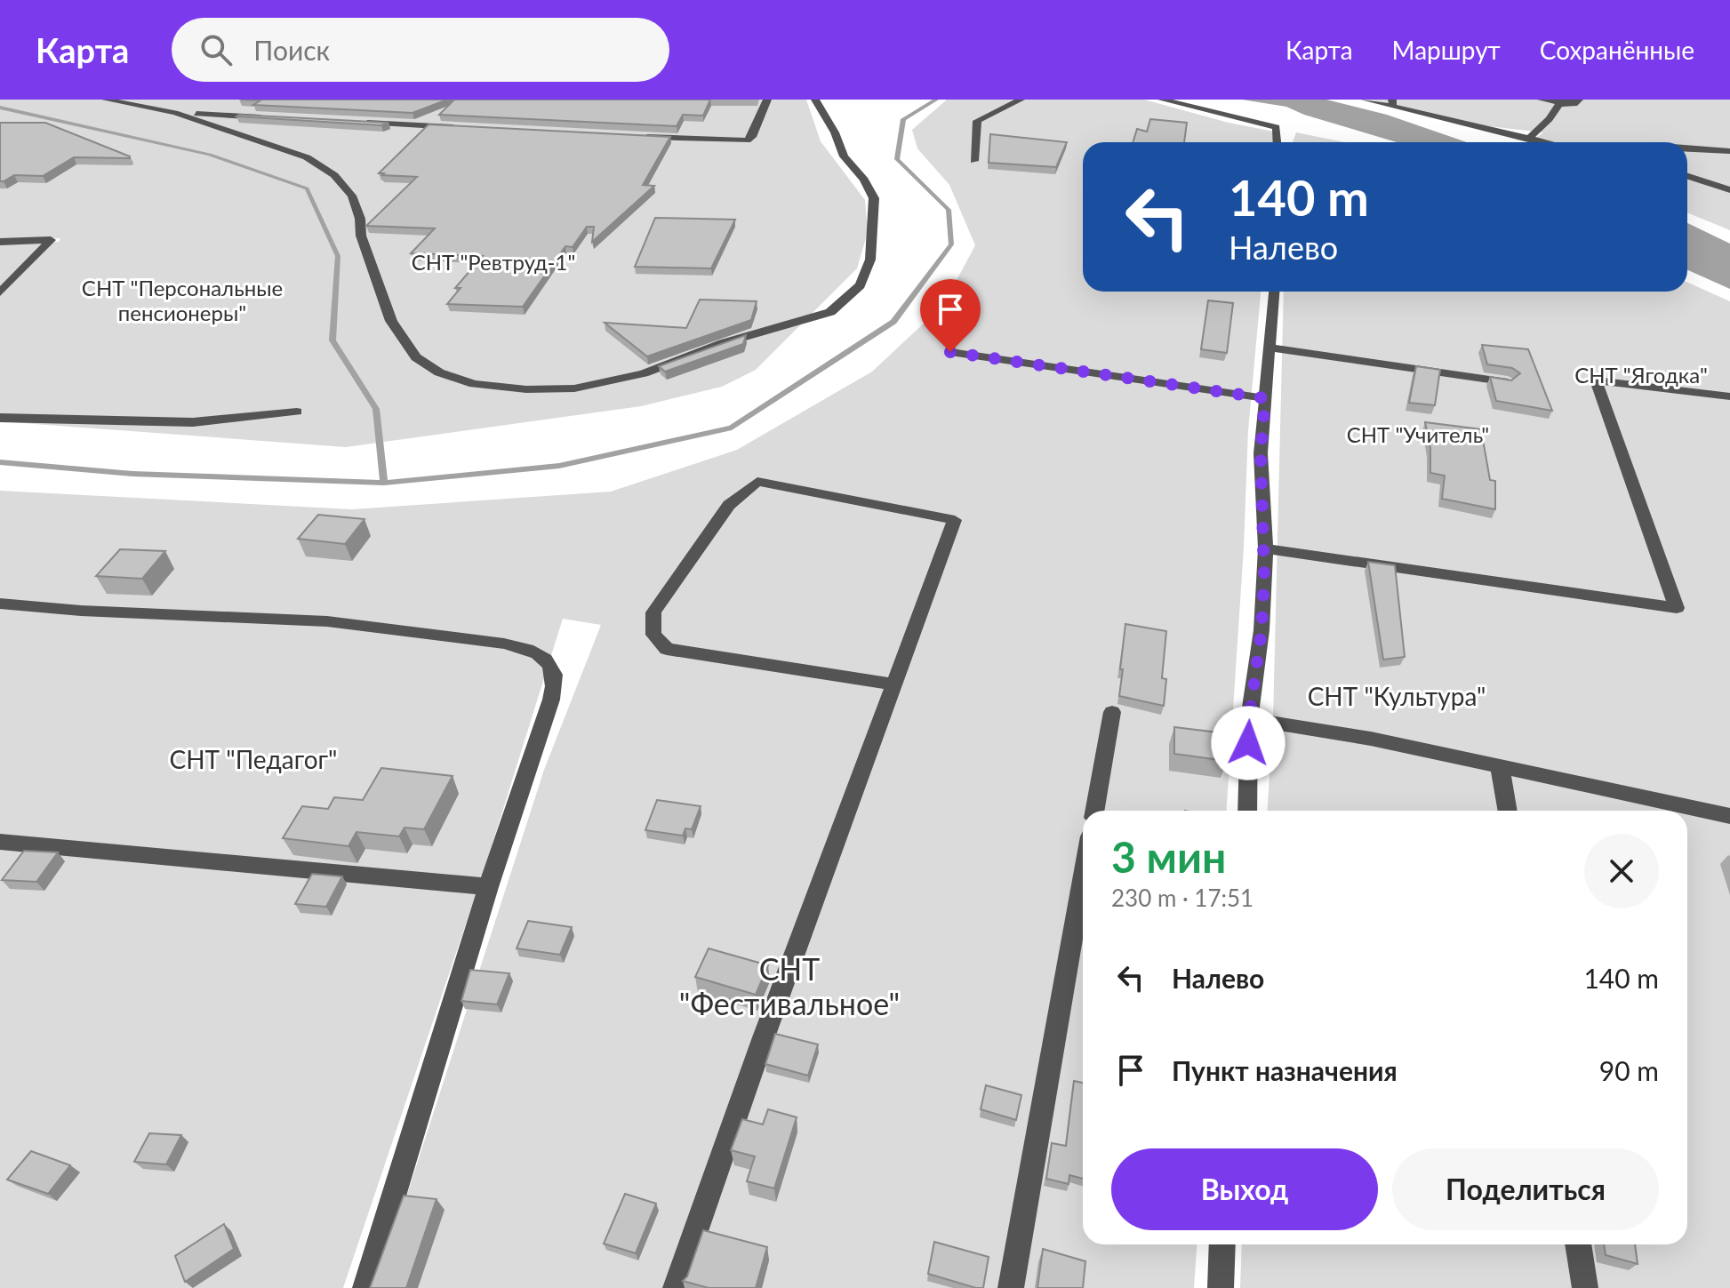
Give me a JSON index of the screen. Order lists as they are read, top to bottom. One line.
{"parks":["СНТ \"Ревтруд-1\"","СНТ \"Персональные пенсионеры\"","СНТ \"Ягодка\"","СНТ \"Учитель\"","СНТ \"Культура\"","СНТ \"Педагог\"","СНТ \"Фестивальное\""],"page":{"header":"Карта","search":"Поиск","nav":["Карта","Маршрут","Сохранённые"],"turn":["140 m","Налево"],"heading":["3 мин","230 m · 17:51"],"list":[{"name":"Налево","value":"140 m"},{"name":"Пункт назначения","value":"90 m"}],"buttons":["Выход","Поделиться"]}}
